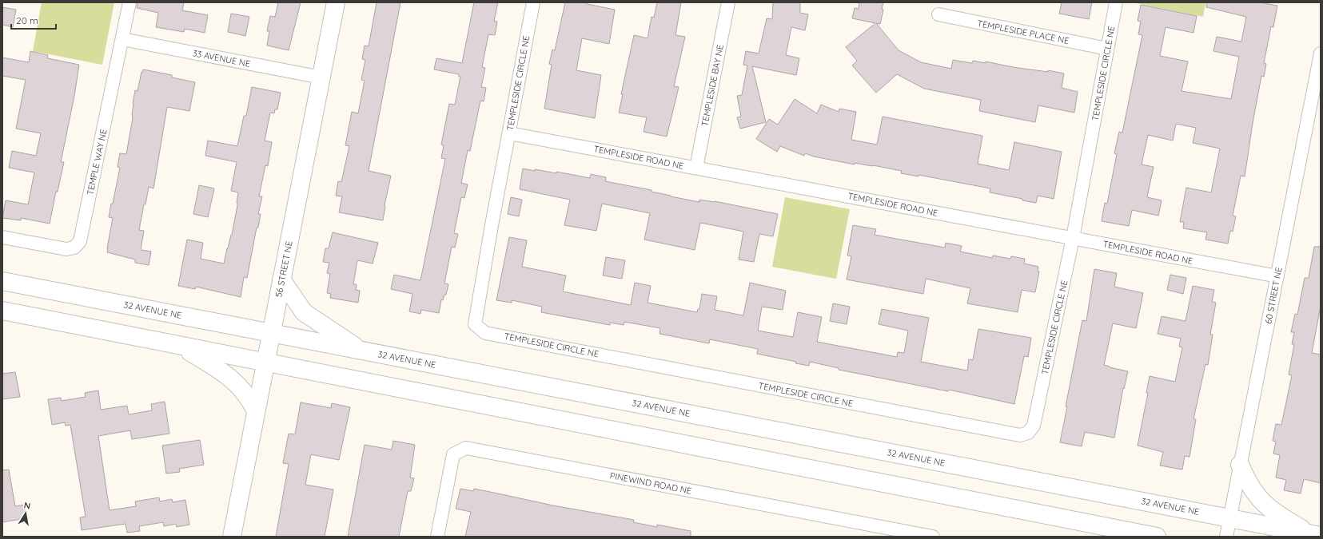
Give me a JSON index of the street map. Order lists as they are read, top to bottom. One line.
{"streets":{"main road":["56 STREET NE","32 AVENUE NE"],"street":["TEMPLESIDE PLACE NE","33 AVENUE NE","TEMPLESIDE CIRCLE NE","TEMPLESIDE BAY NE","TEMPLESIDE ROAD NE","TEMPLE WAY NE","60 STREET NE","PINEWIND ROAD NE"]},"crossings":[["TEMPLESIDE PLACE NE","TEMPLESIDE CIRCLE NE"],["33 AVENUE NE","TEMPLE WAY NE"],["33 AVENUE NE","56 STREET NE"],["TEMPLESIDE CIRCLE NE","TEMPLESIDE ROAD NE"],["TEMPLESIDE BAY NE","TEMPLESIDE ROAD NE"],["TEMPLESIDE ROAD NE","60 STREET NE"],["56 STREET NE","32 AVENUE NE"],["60 STREET NE","32 AVENUE NE"]],"scale_bar":"20 m","north":"top"}
